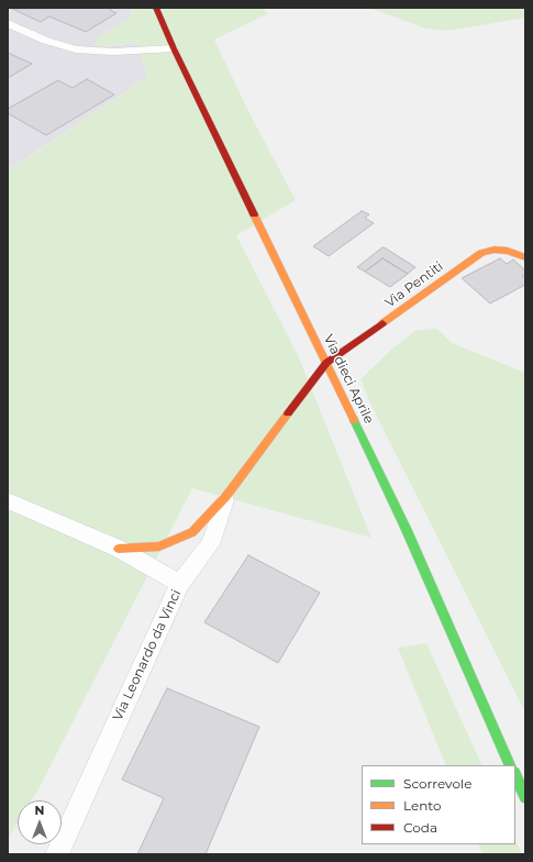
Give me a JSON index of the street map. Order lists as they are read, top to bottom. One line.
{"streets":{"main road":["Via Pentiti","Via dieci Aprile"],"street":["Via Leonardo da Vinci"]},"crossings":[["Via Pentiti","Via dieci Aprile"],["Via Pentiti","Via Leonardo da Vinci"]],"legend":["Scorrevole","Lento","Coda"],"north":"top"}
